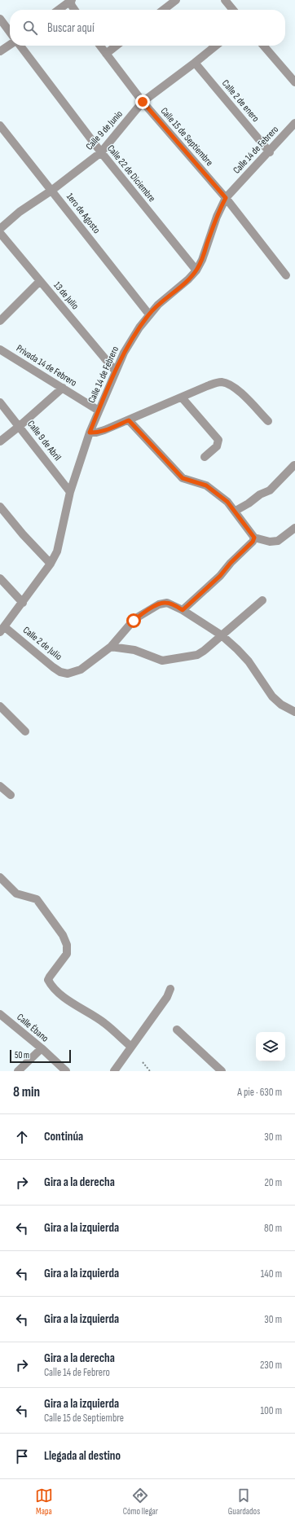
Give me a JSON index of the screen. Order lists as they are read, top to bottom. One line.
{"streets":{"street":["Calle 2 de enero","Calle 9 de Junio","Calle 15 de Septiembre","Calle 14 de Febrero","Calle 22 de Diciembre","1ero de Agosto","13 de Julio","Privada 14 de Febrero","Calle 9 de Abril","Calle 2 de Julio","Calle Ébano"]},"crossings":[["Calle 2 de enero","Calle 9 de Junio"],["Calle 2 de enero","Calle 14 de Febrero"],["Calle 9 de Junio","Calle 15 de Septiembre"],["Calle 9 de Junio","Calle 22 de Diciembre"],["Calle 9 de Junio","1ero de Agosto"],["Calle 15 de Septiembre","Calle 14 de Febrero"],["Calle 14 de Febrero","Calle 22 de Diciembre"],["Calle 14 de Febrero","1ero de Agosto"],["Calle 14 de Febrero","13 de Julio"],["Calle 14 de Febrero","Privada 14 de Febrero"],["Calle 14 de Febrero","Calle 9 de Abril"],["Calle 14 de Febrero","Calle 2 de Julio"]],"scale_bar":"50 m","page":{"search":"Buscar aquí","scale":"50 m","heading":["8 min","A pie · 630 m"],"list":[["Continúa","30 m"],["Gira a la derecha","20 m"],["Gira a la izquierda","80 m"],["Gira a la izquierda","140 m"],["Gira a la izquierda","30 m"],["Gira a la derecha","Calle 14 de Febrero","230 m"],["Gira a la izquierda","Calle 15 de Septiembre","100 m"],"Llegada al destino"],"nav":["Mapa","Cómo llegar","Guardados"]}}
